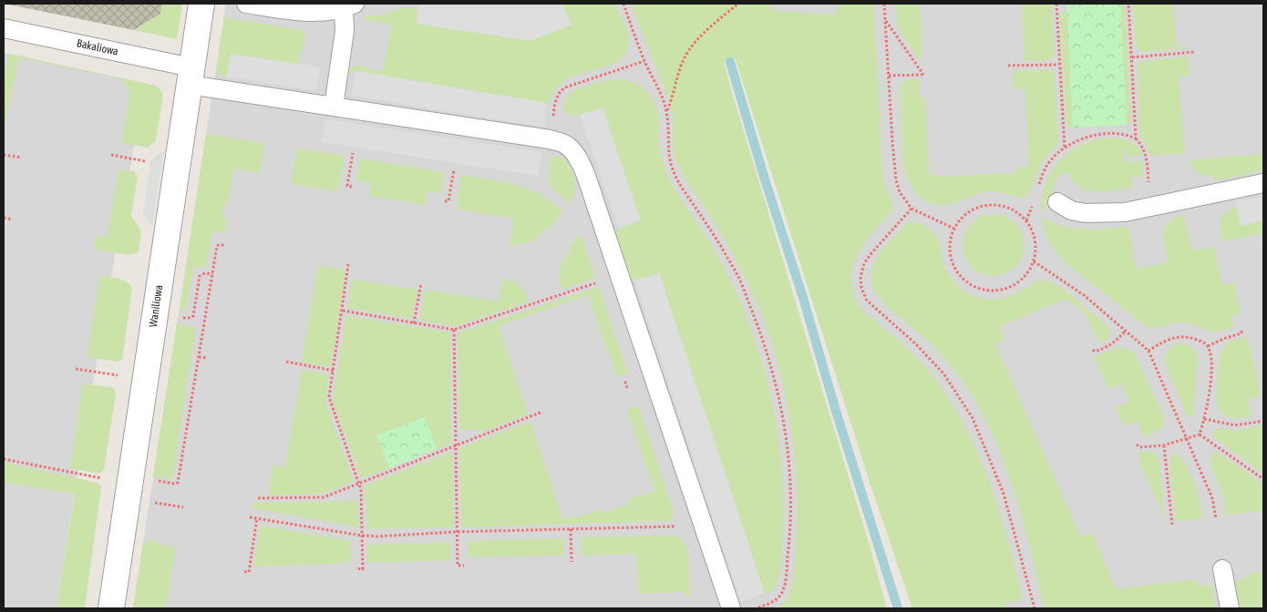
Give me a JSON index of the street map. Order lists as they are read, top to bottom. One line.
{"streets":{"street":["Waniliowa"],"lane":["Bakaliowa"]},"crossings":[["Bakaliowa","Waniliowa"]]}
